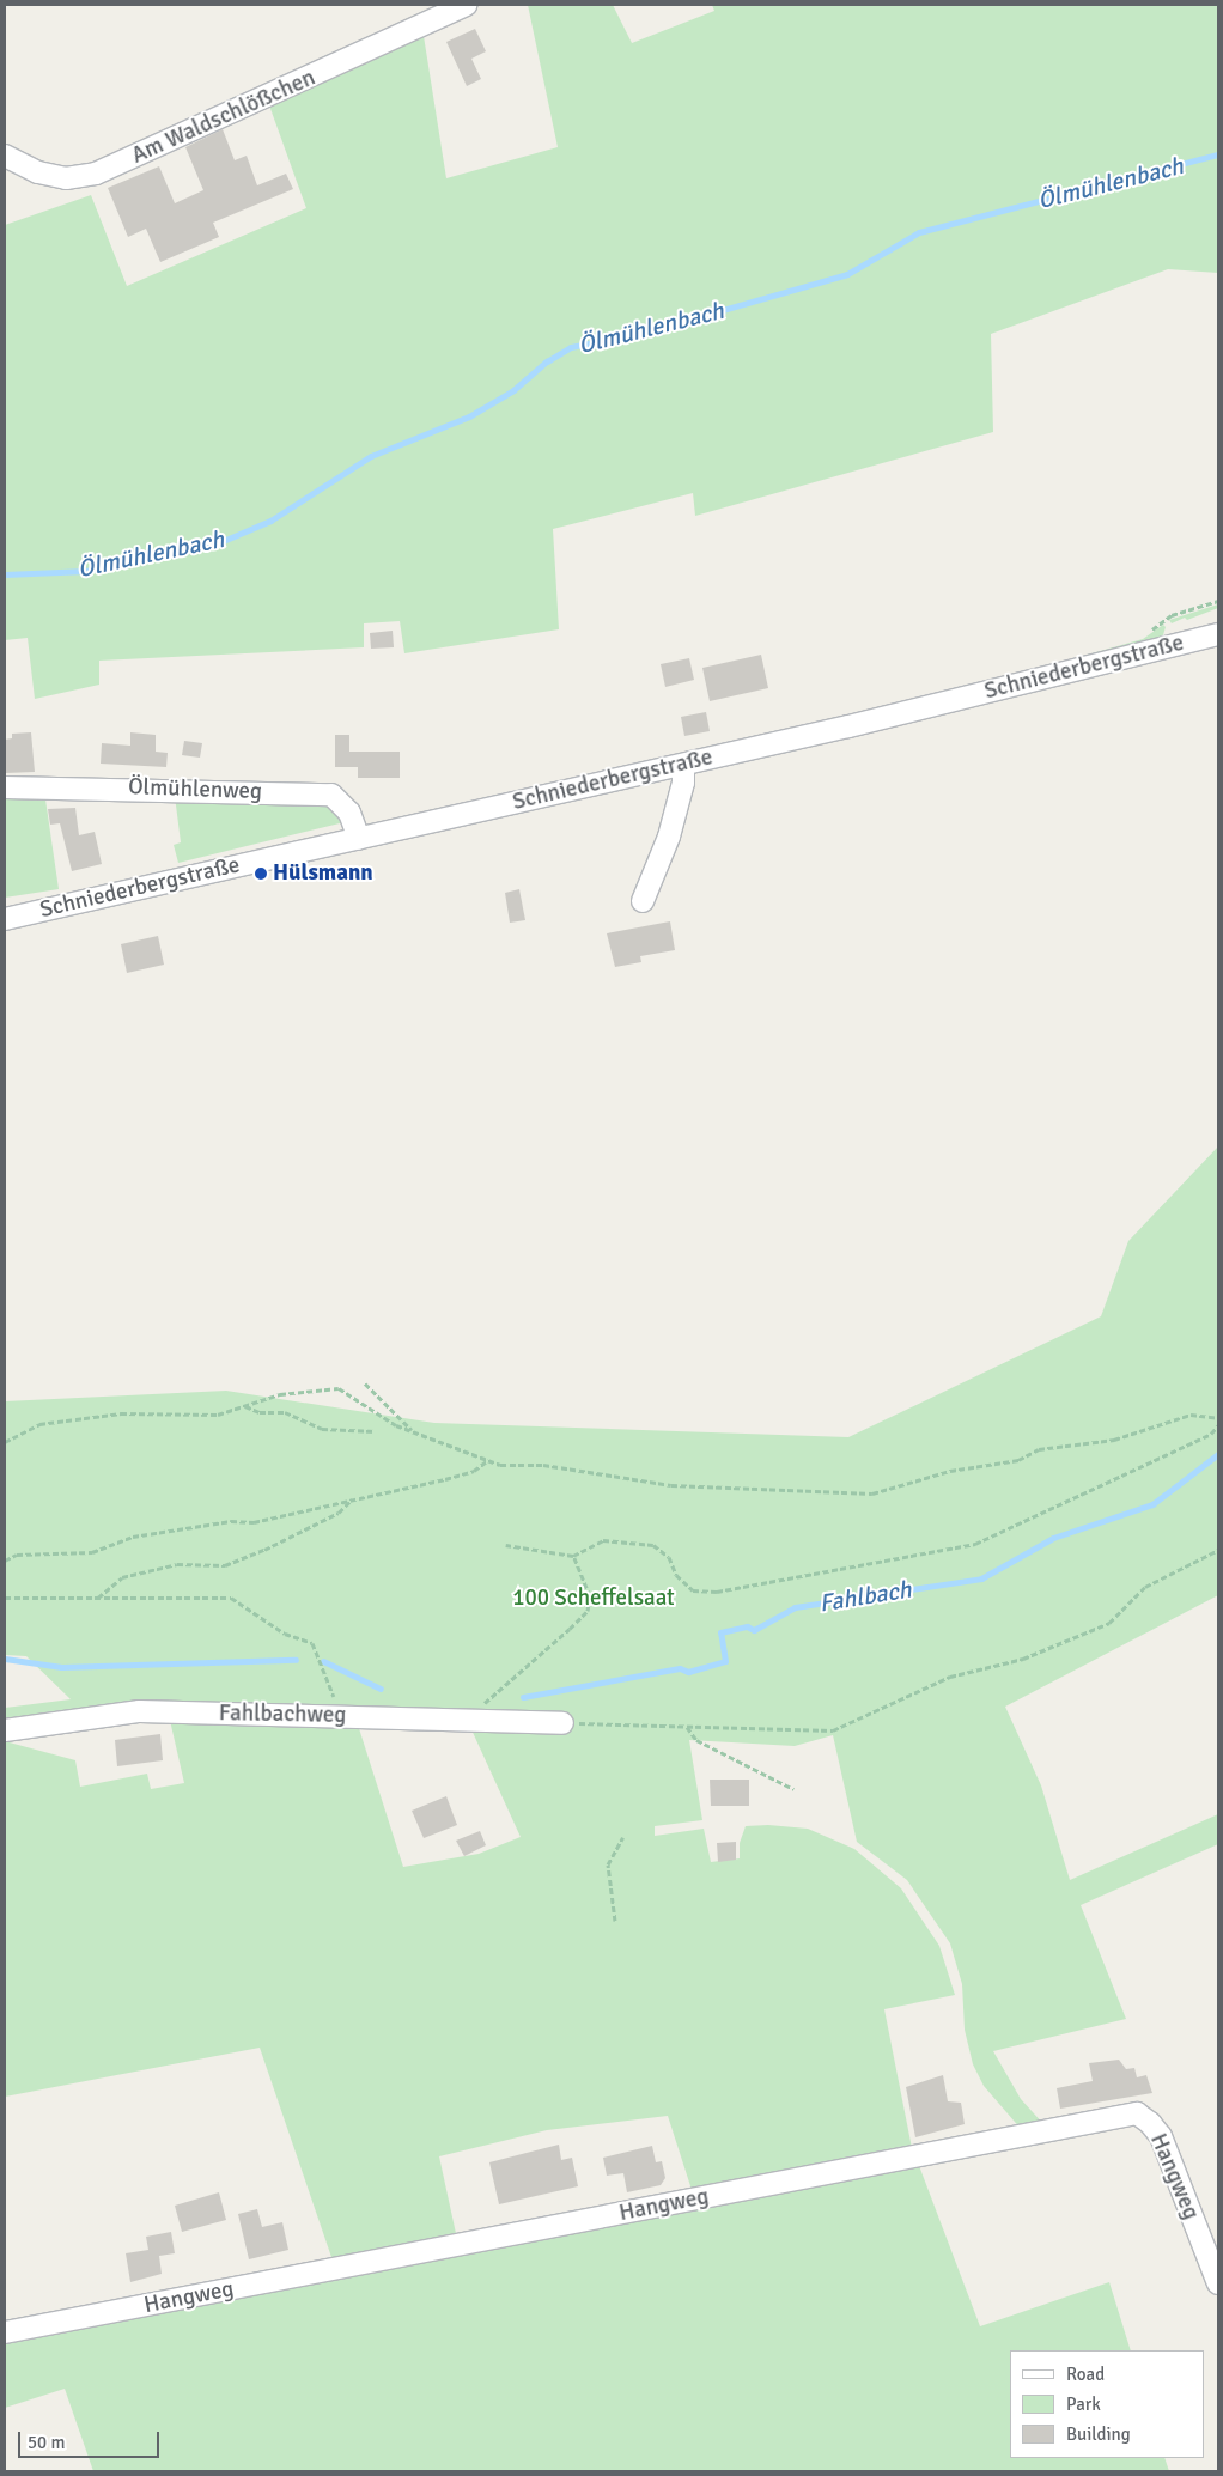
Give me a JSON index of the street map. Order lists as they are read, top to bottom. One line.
{"streets":{"street":["Am Waldschlößchen","Schniederbergstraße","Ölmühlenweg","Fahlbachweg","Hangweg"]},"crossings":[["Schniederbergstraße","Ölmühlenweg"]],"water":["Ölmühlenbach","Fahlbach"],"parks":["100 Scheffelsaat"],"places":["Hülsmann"],"legend":["Road","Park","Building"],"scale_bar":"50 m"}
